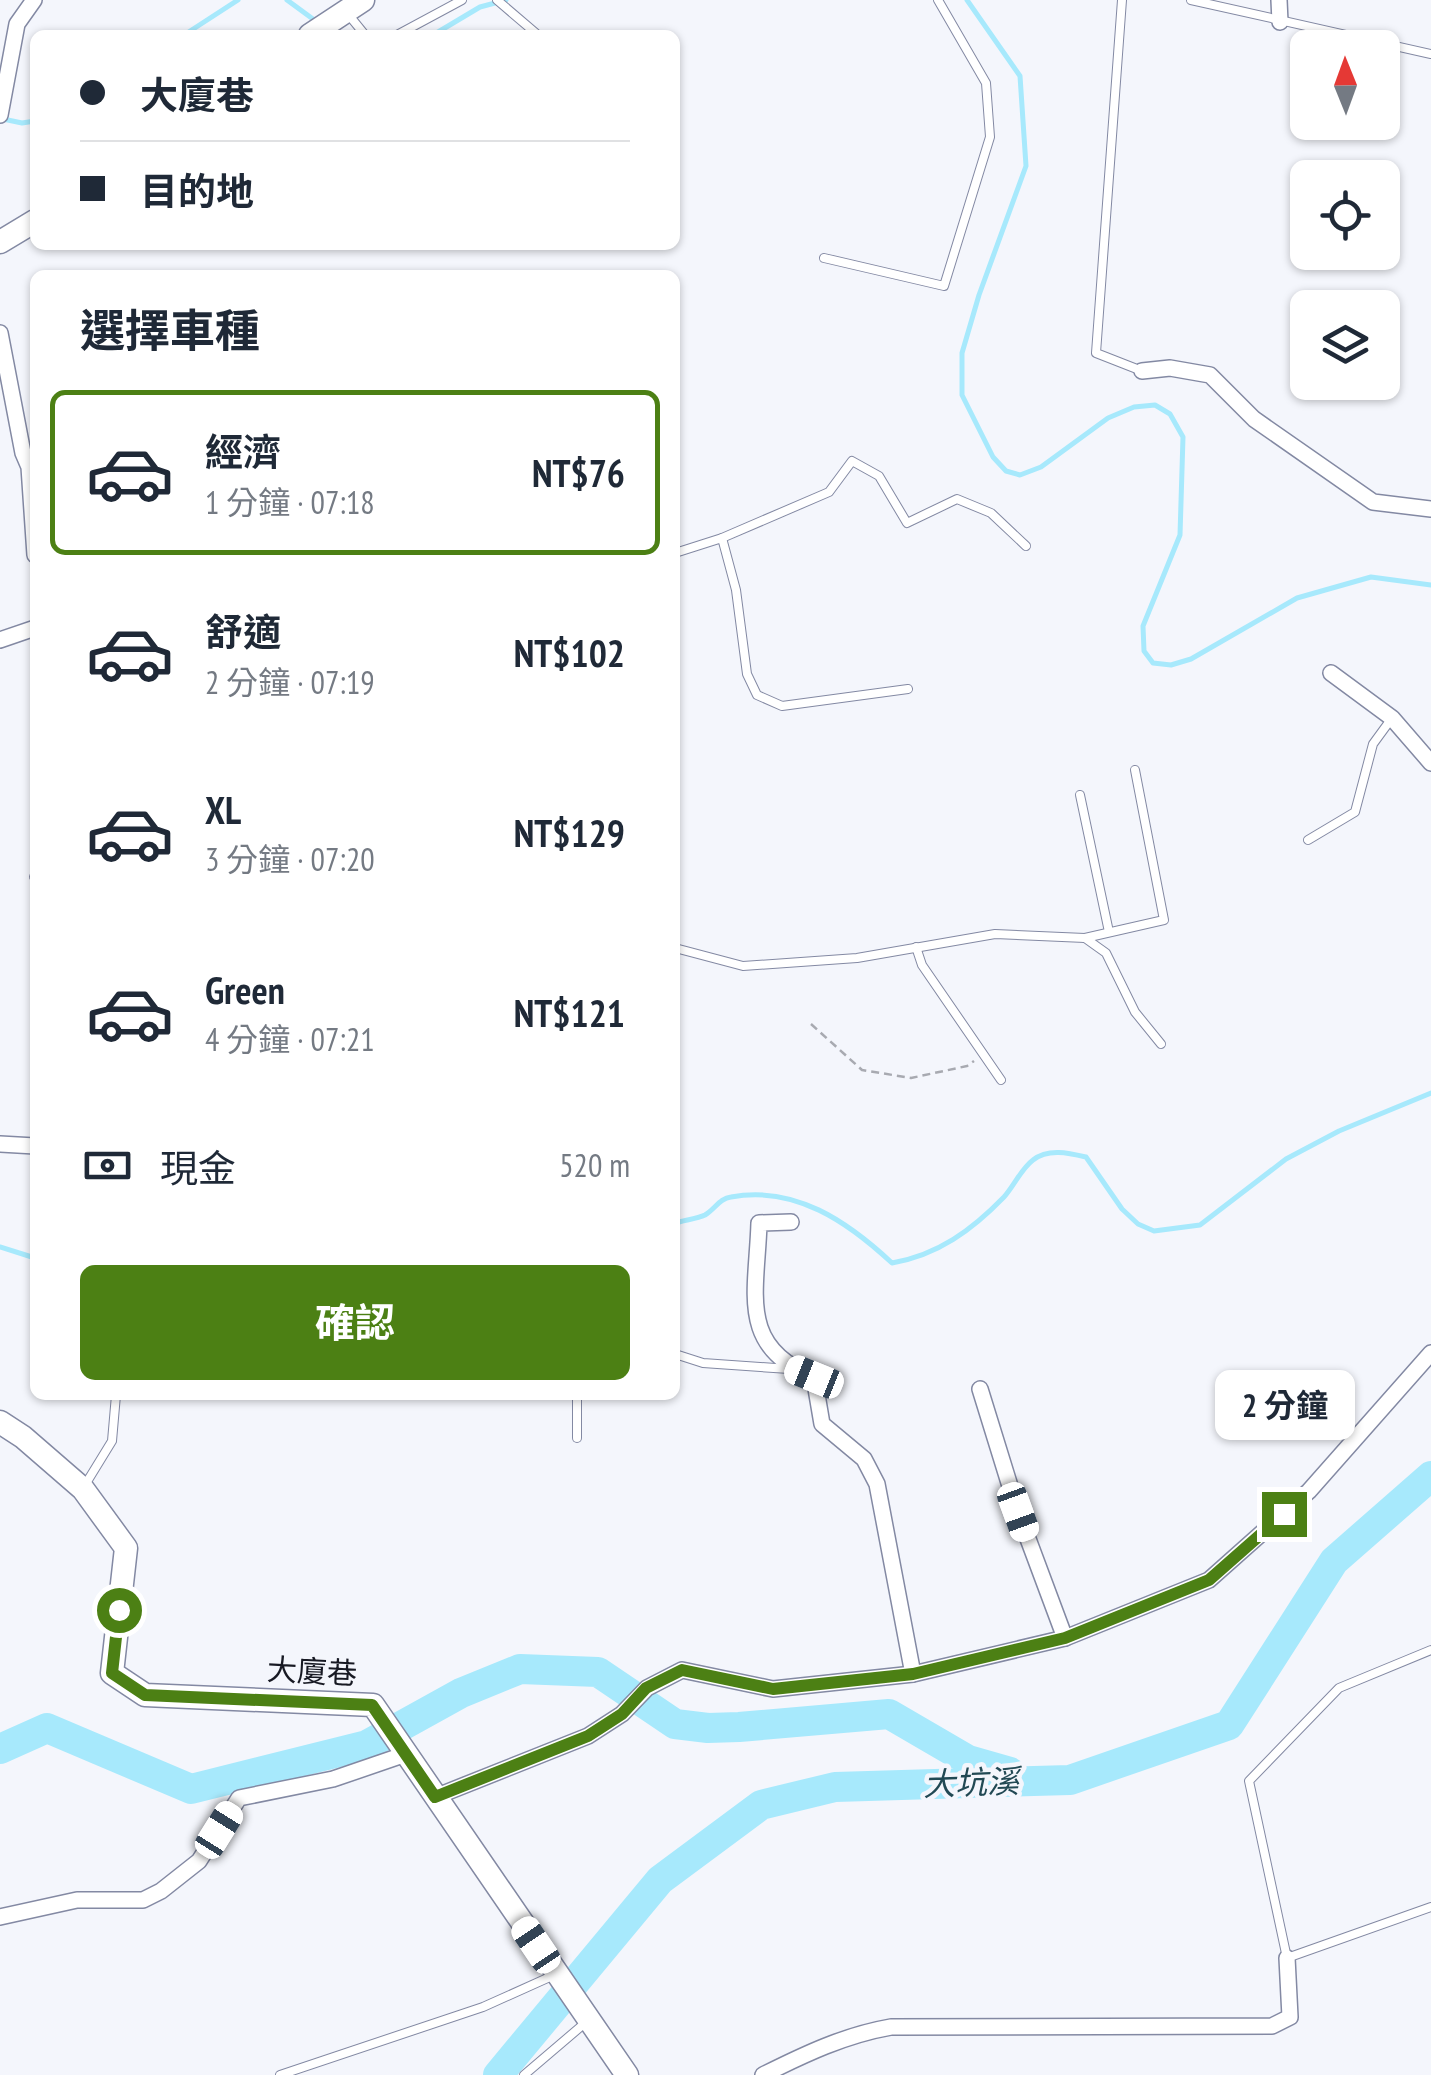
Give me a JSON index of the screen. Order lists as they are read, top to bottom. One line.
{"streets":{"street":["大廈巷"]},"water":["大坑溪"],"north":"top","page":{"banner":["大廈巷","目的地"],"heading":"選擇車種","list":[{"name":"經濟","note":"1 分鐘 · 07:18","value":"NT$76"},{"name":"舒適","note":"2 分鐘 · 07:19","value":"NT$102"},{"name":"XL","note":"3 分鐘 · 07:20","value":"NT$129"},{"name":"Green","note":"4 分鐘 · 07:21","value":"NT$121"}],"pay":["現金","520 m"],"buttons":"確認","bubble":"2 分鐘"}}
